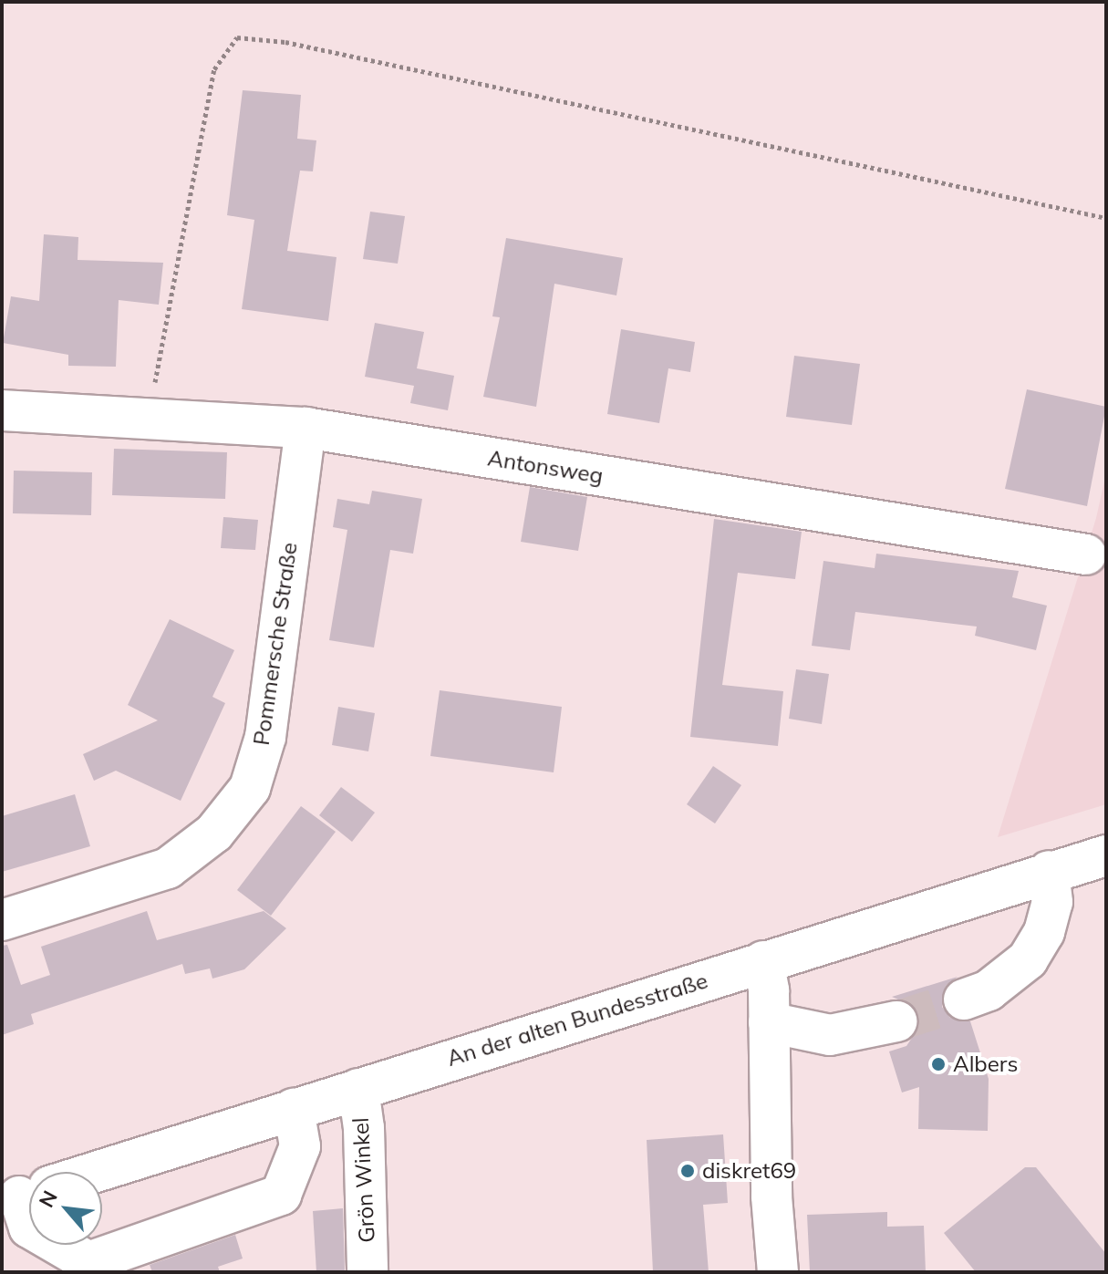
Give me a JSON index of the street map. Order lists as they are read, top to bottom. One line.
{"streets":{"street":["Antonsweg","Pommersche Straße","An der alten Bundesstraße","Grön Winkel"]},"crossings":[["Antonsweg","Pommersche Straße"],["An der alten Bundesstraße","Grön Winkel"]],"places":["Albers","diskret69"],"north":"top left"}
